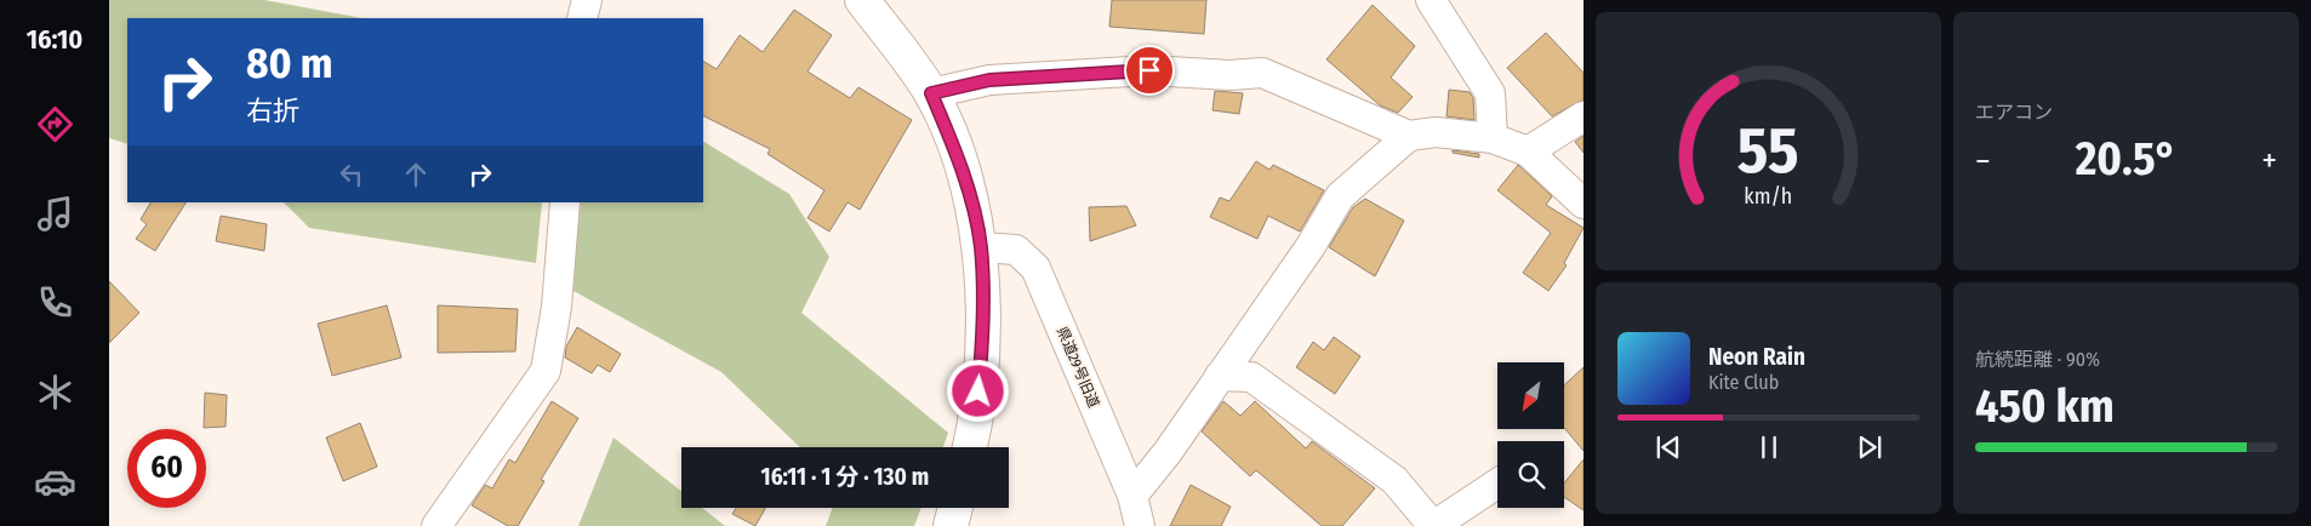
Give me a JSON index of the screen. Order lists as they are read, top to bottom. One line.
{"streets":{"street":["県道29号旧道"]},"north":"bottom left","page":{"tabs":"16:10","tile":["エアコン",["航続距離 · 90%","450 km"]],"turn":["80 m","右折"],"heat":["−","20.5°","+"],"song":["Neon Rain","Kite Club"],"limit":"60","trip":"16:11 · 1 分 · 130 m","gauge":["55","km/h"]}}
